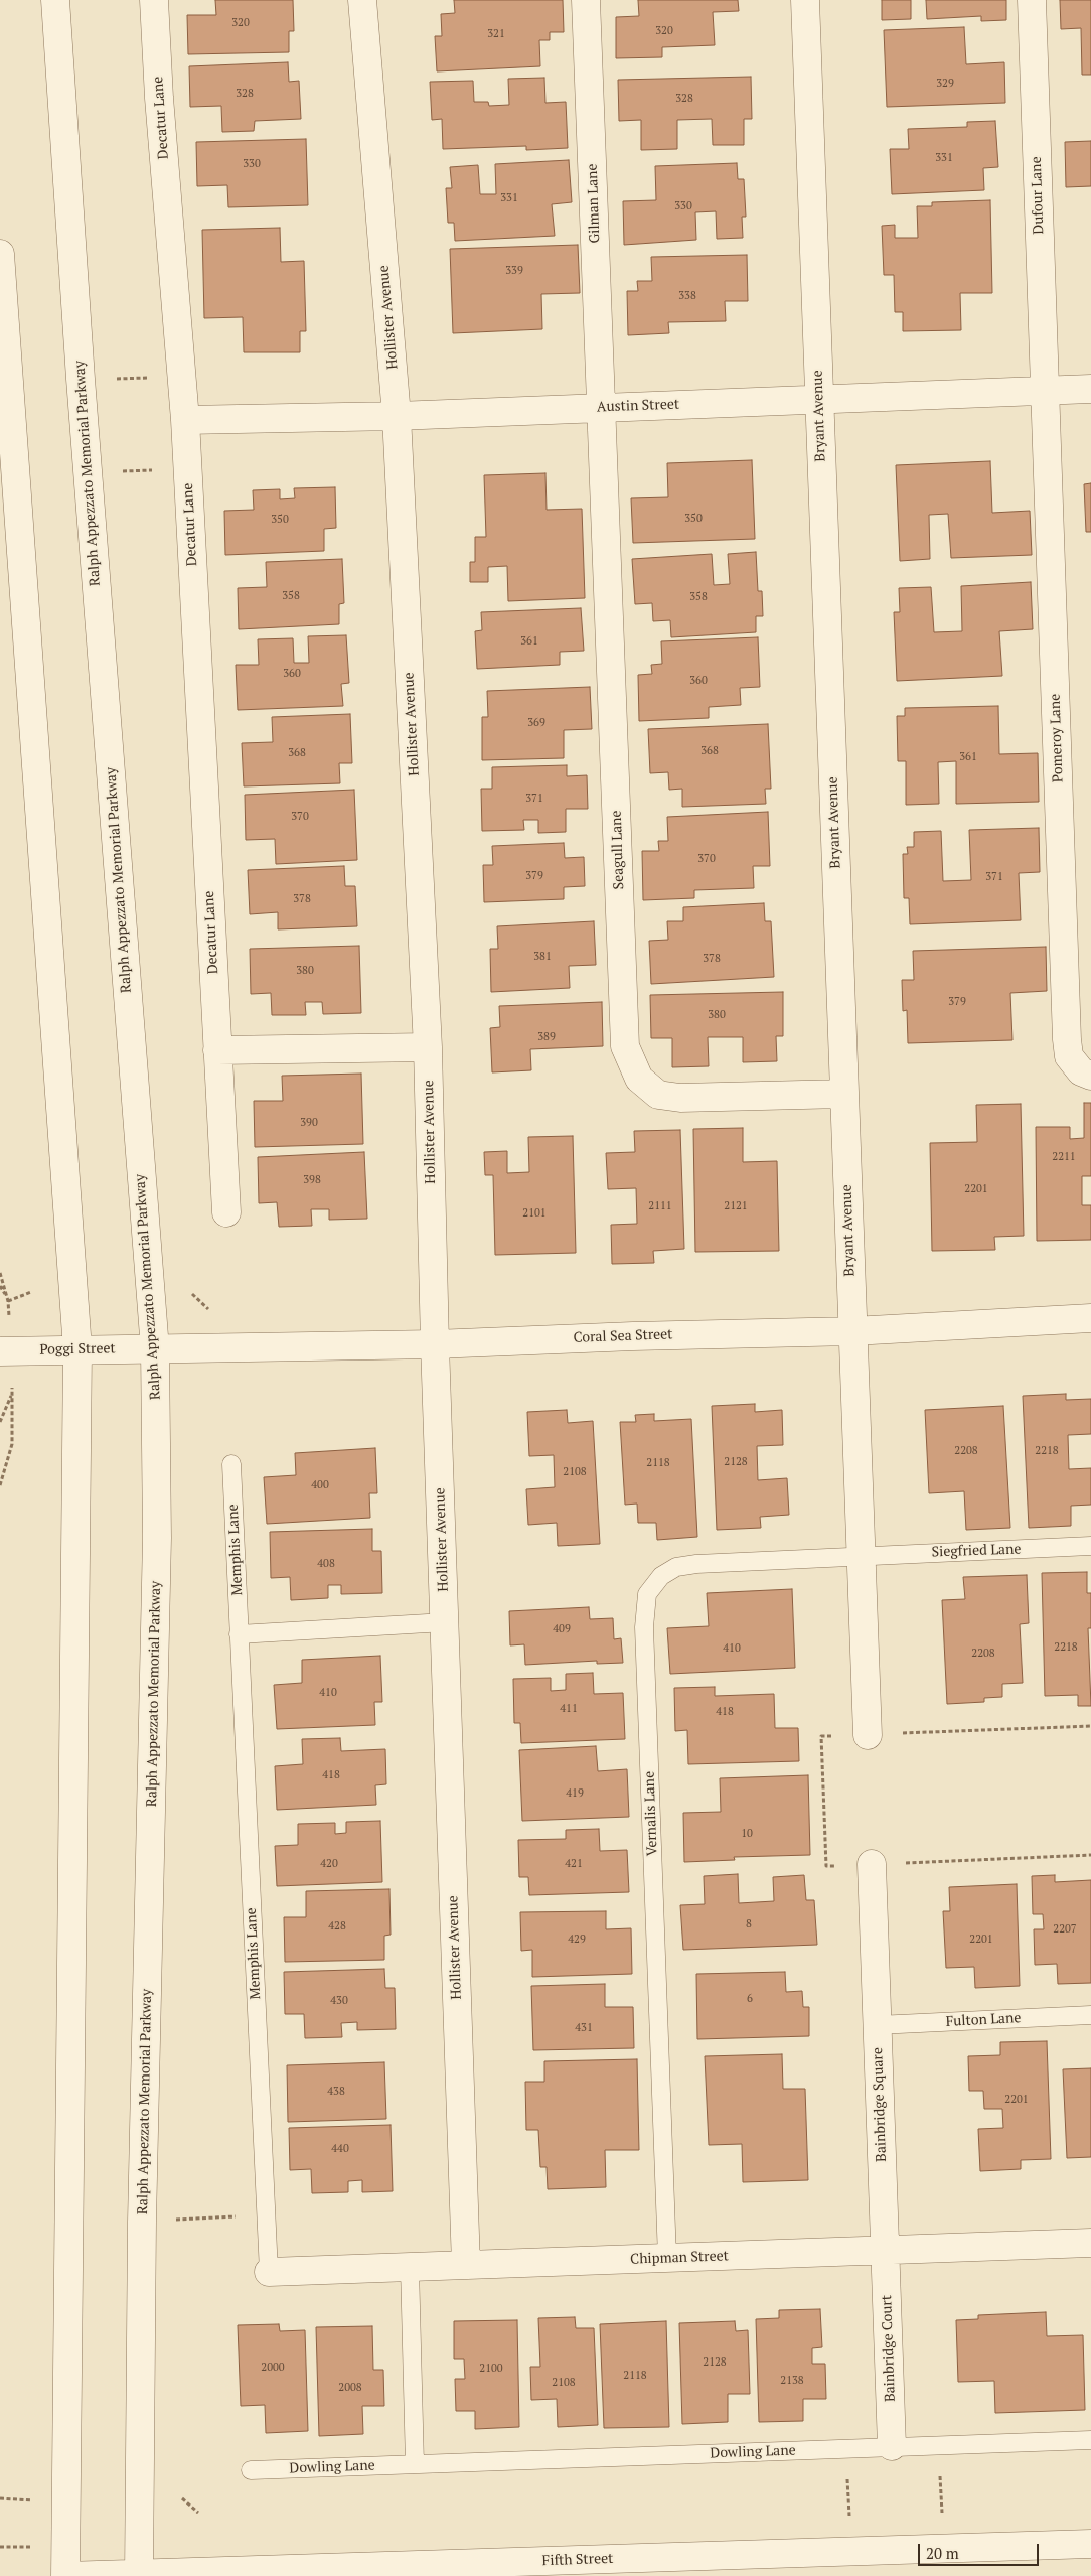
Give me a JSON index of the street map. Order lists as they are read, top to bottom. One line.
{"streets":{"street":["Decatur Lane","Dufour Lane","Gilman Lane","Hollister Avenue","Austin Street","Bryant Avenue","Ralph Appezzato Memorial Parkway","Pomeroy Lane","Seagull Lane","Coral Sea Street","Poggi Street","Bainbridge Square","Chipman Street","Bainbridge Court","Fifth Street"],"lane":["Memphis Lane","Siegfried Lane","Vernalis Lane","Fulton Lane","Dowling Lane"]},"crossings":[["Decatur Lane","Austin Street"],["Dufour Lane","Austin Street"],["Dufour Lane","Pomeroy Lane"],["Gilman Lane","Austin Street"],["Gilman Lane","Seagull Lane"],["Hollister Avenue","Austin Street"],["Hollister Avenue","Coral Sea Street"],["Hollister Avenue","Chipman Street"],["Austin Street","Bryant Avenue"],["Austin Street","Pomeroy Lane"],["Austin Street","Seagull Lane"],["Bryant Avenue","Seagull Lane"],["Bryant Avenue","Coral Sea Street"],["Bryant Avenue","Siegfried Lane"],["Bryant Avenue","Vernalis Lane"],["Ralph Appezzato Memorial Parkway","Coral Sea Street"],["Ralph Appezzato Memorial Parkway","Poggi Street"],["Ralph Appezzato Memorial Parkway","Fifth Street"],["Coral Sea Street","Poggi Street"],["Memphis Lane","Chipman Street"],["Siegfried Lane","Vernalis Lane"],["Vernalis Lane","Chipman Street"],["Fulton Lane","Bainbridge Square"],["Bainbridge Square","Chipman Street"],["Bainbridge Square","Bainbridge Court"],["Chipman Street","Bainbridge Court"],["Bainbridge Court","Dowling Lane"]],"house_numbers":["320","320","321","329","328","328","331","330","331","330","339","338","350","350","358","358","361","360","360","369","368","368","361","371","370","370","379","371","378","381","378","380","379","380","389","390","2211","398","2201","2111","2121","2101","2208","2218","2128","2118","2108","400","408","409","2218","410","2208","410","411","418","418","419","10","420","421","8","428","2207","429","2201","6","430","431","438","2201","440","2128","2000","2100","2118","2138","2108","2008"],"scale_bar":"20 m"}
